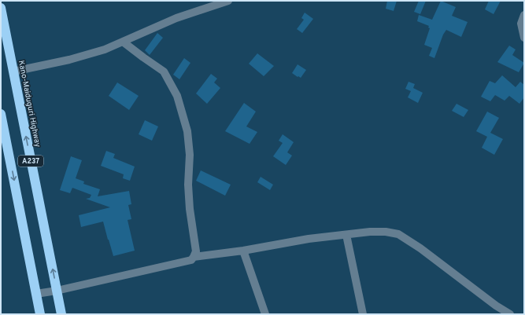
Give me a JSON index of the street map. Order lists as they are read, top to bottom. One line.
{"streets":{"highway":["Kano-Maiduguri Highway","A237"]}}
